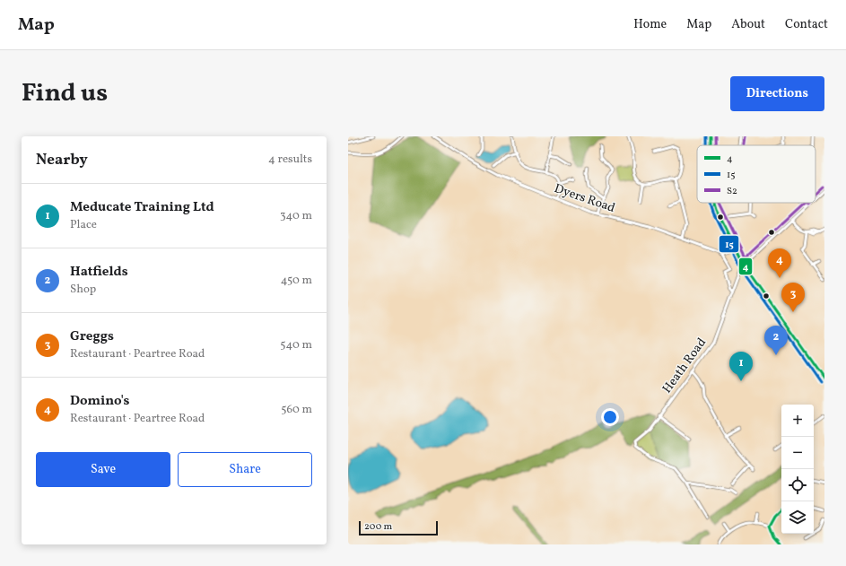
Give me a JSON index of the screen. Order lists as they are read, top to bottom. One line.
{"streets":{"street":["Dyers Road","Heath Road"]},"lines":["transit line 4","transit line 15","transit line S2"],"legend":["4","15","S2"],"scale_bar":"200 m","page":{"header":"Map","nav":["Home","Map","About","Contact"],"title":"Find us","buttons":["Directions",["Save","Share"]],"heading":["Nearby","4 results"],"list":[{"mark":"1","name":"Meducate Training Ltd","note":"Place","value":"340 m"},{"mark":"2","name":"Hatfields","note":"Shop","value":"450 m"},{"mark":"3","name":"Greggs","note":"Restaurant · Peartree Road","value":"540 m"},{"mark":"4","name":"Domino's","note":"Restaurant · Peartree Road","value":"560 m"}],"pins":["4","3","2","1"],"map_buttons":["+","−"],"scale":"200 m"}}
